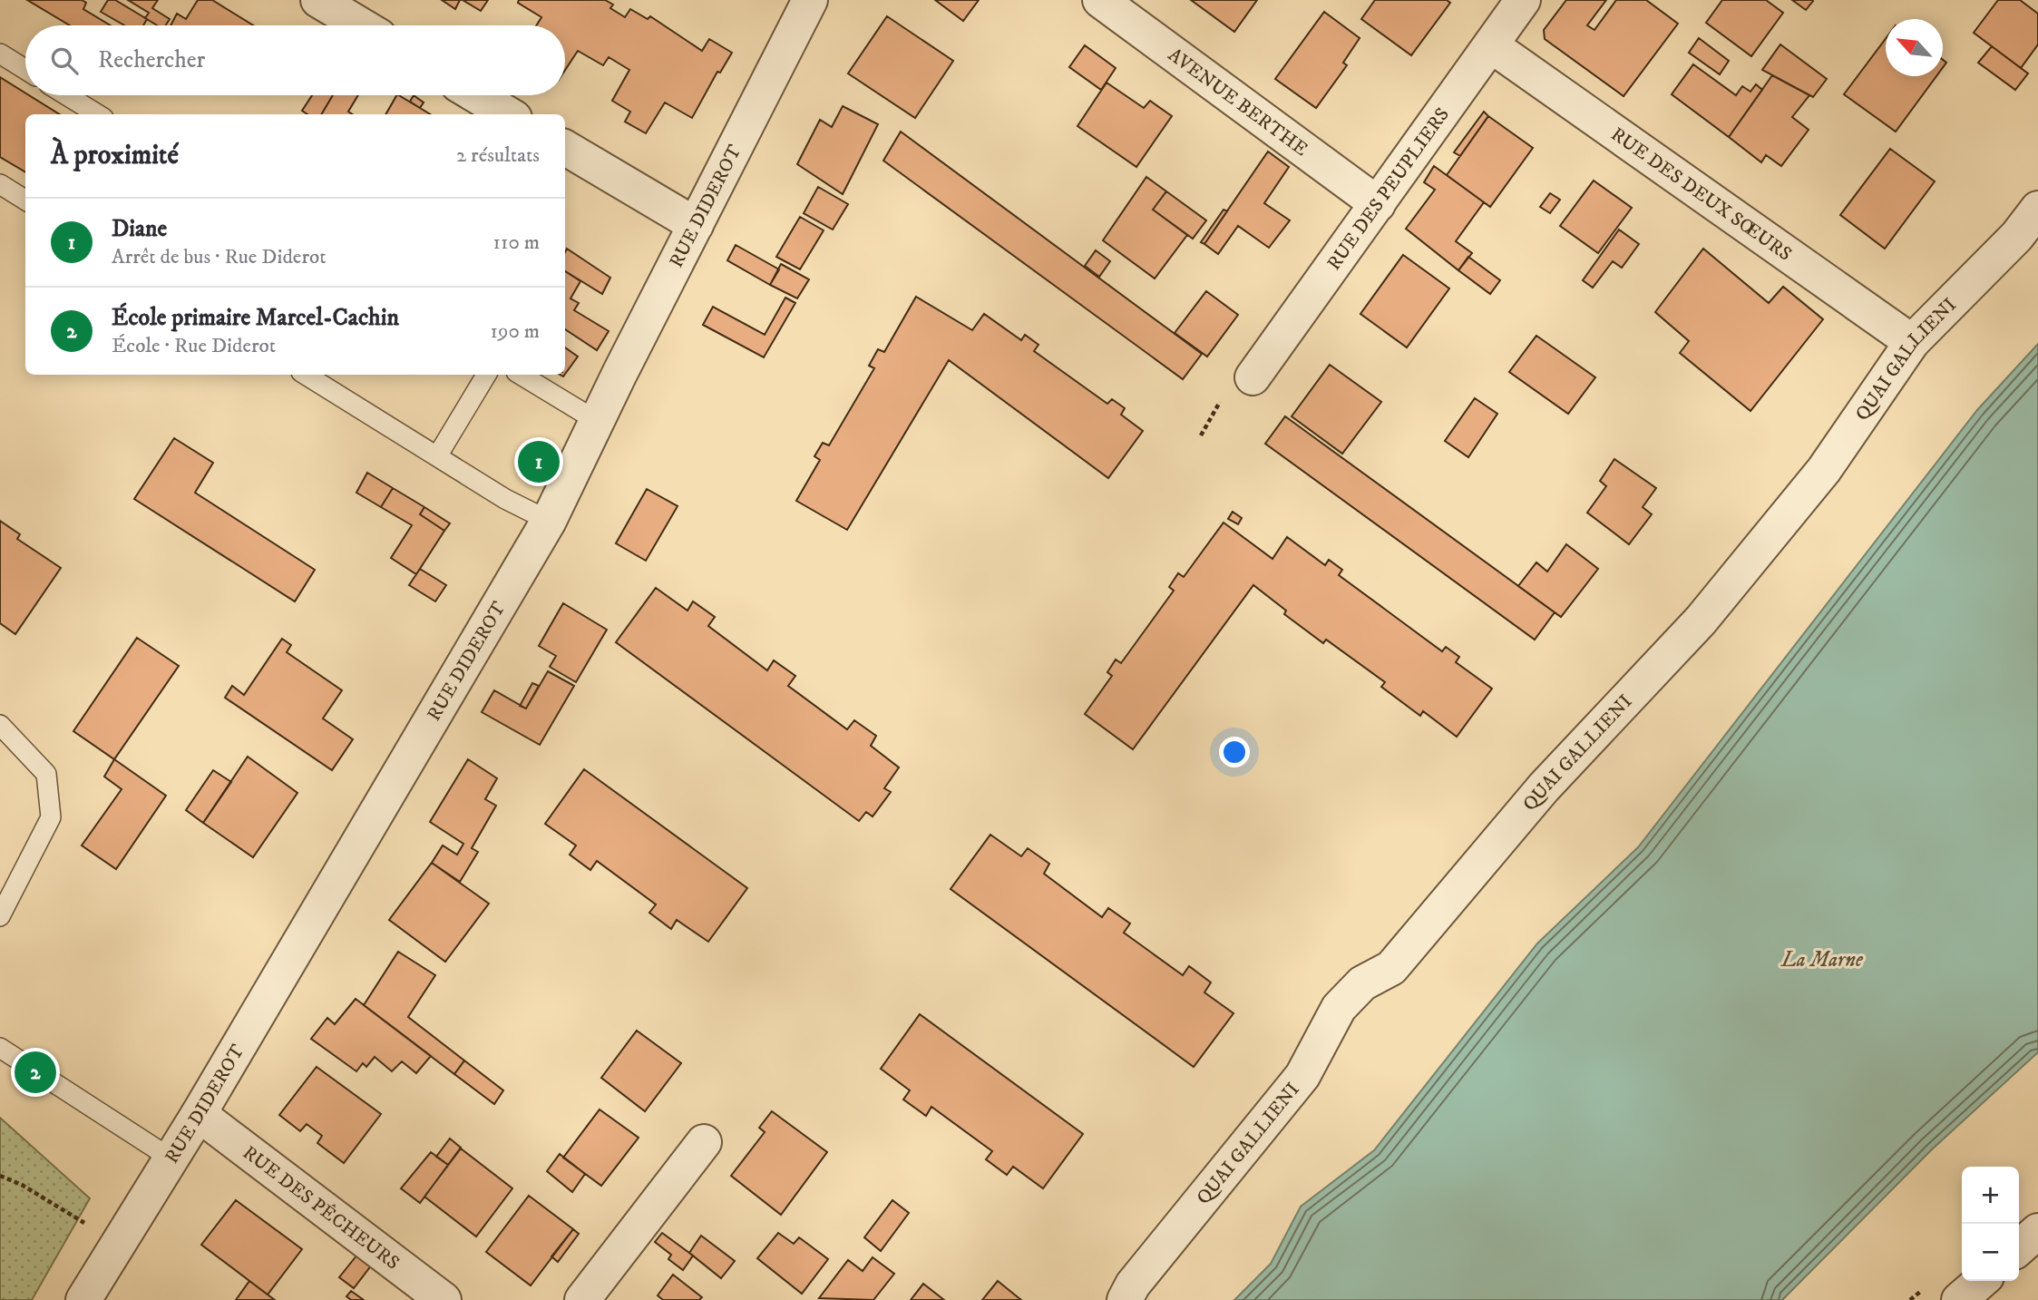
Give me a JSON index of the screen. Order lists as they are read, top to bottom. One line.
{"streets":{"street":["AVENUE BERTHE","RUE DES PEUPLIERS","RUE DES DEUX SŒURS","RUE DIDEROT","QUAI GALLIENI","RUE DES PÊCHEURS"]},"crossings":[["AVENUE BERTHE","RUE DES PEUPLIERS"],["RUE DES PEUPLIERS","RUE DES DEUX SŒURS"],["RUE DES DEUX SŒURS","QUAI GALLIENI"],["RUE DIDEROT","RUE DES PÊCHEURS"]],"water":["La Marne"],"north":"top left","page":{"search":"Rechercher","heading":["À proximité","2 résultats"],"list":[{"mark":"1","name":"Diane","note":"Arrêt de bus · Rue Diderot","value":"110 m"},{"mark":"2","name":"École primaire Marcel-Cachin","note":"École · Rue Diderot","value":"190 m"}],"pins":["1","2"],"map_buttons":["+","−"]}}
